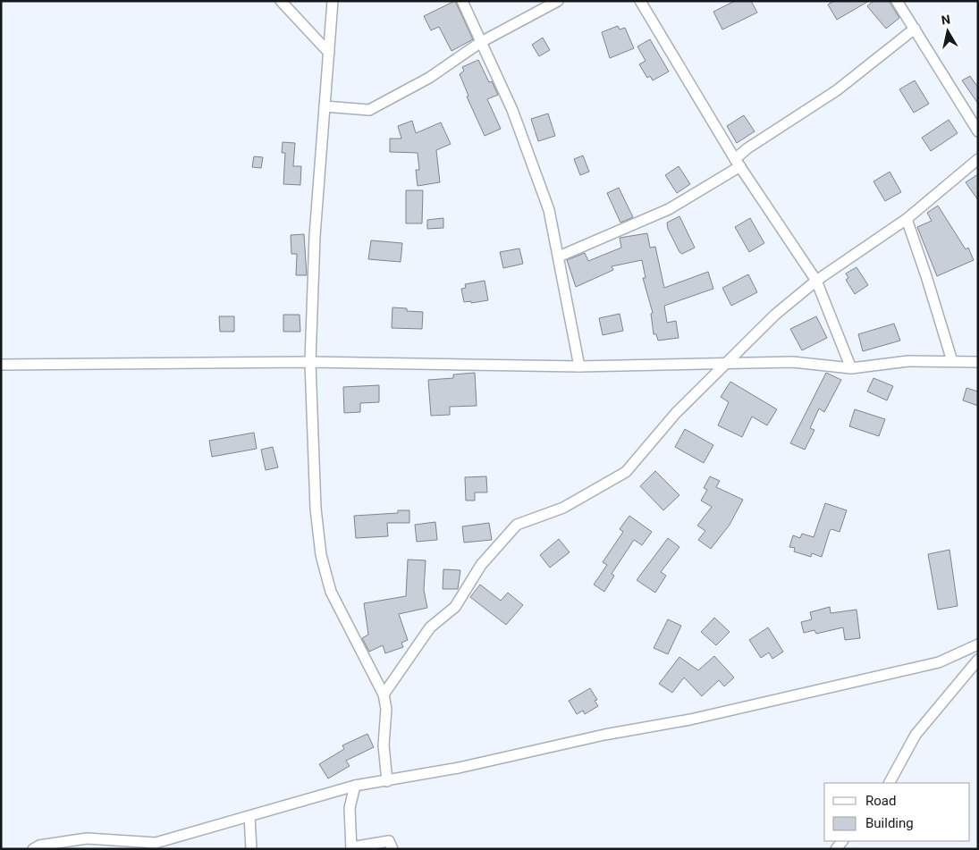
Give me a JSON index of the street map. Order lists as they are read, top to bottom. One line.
{"legend":["Road","Building"],"north":"top"}
